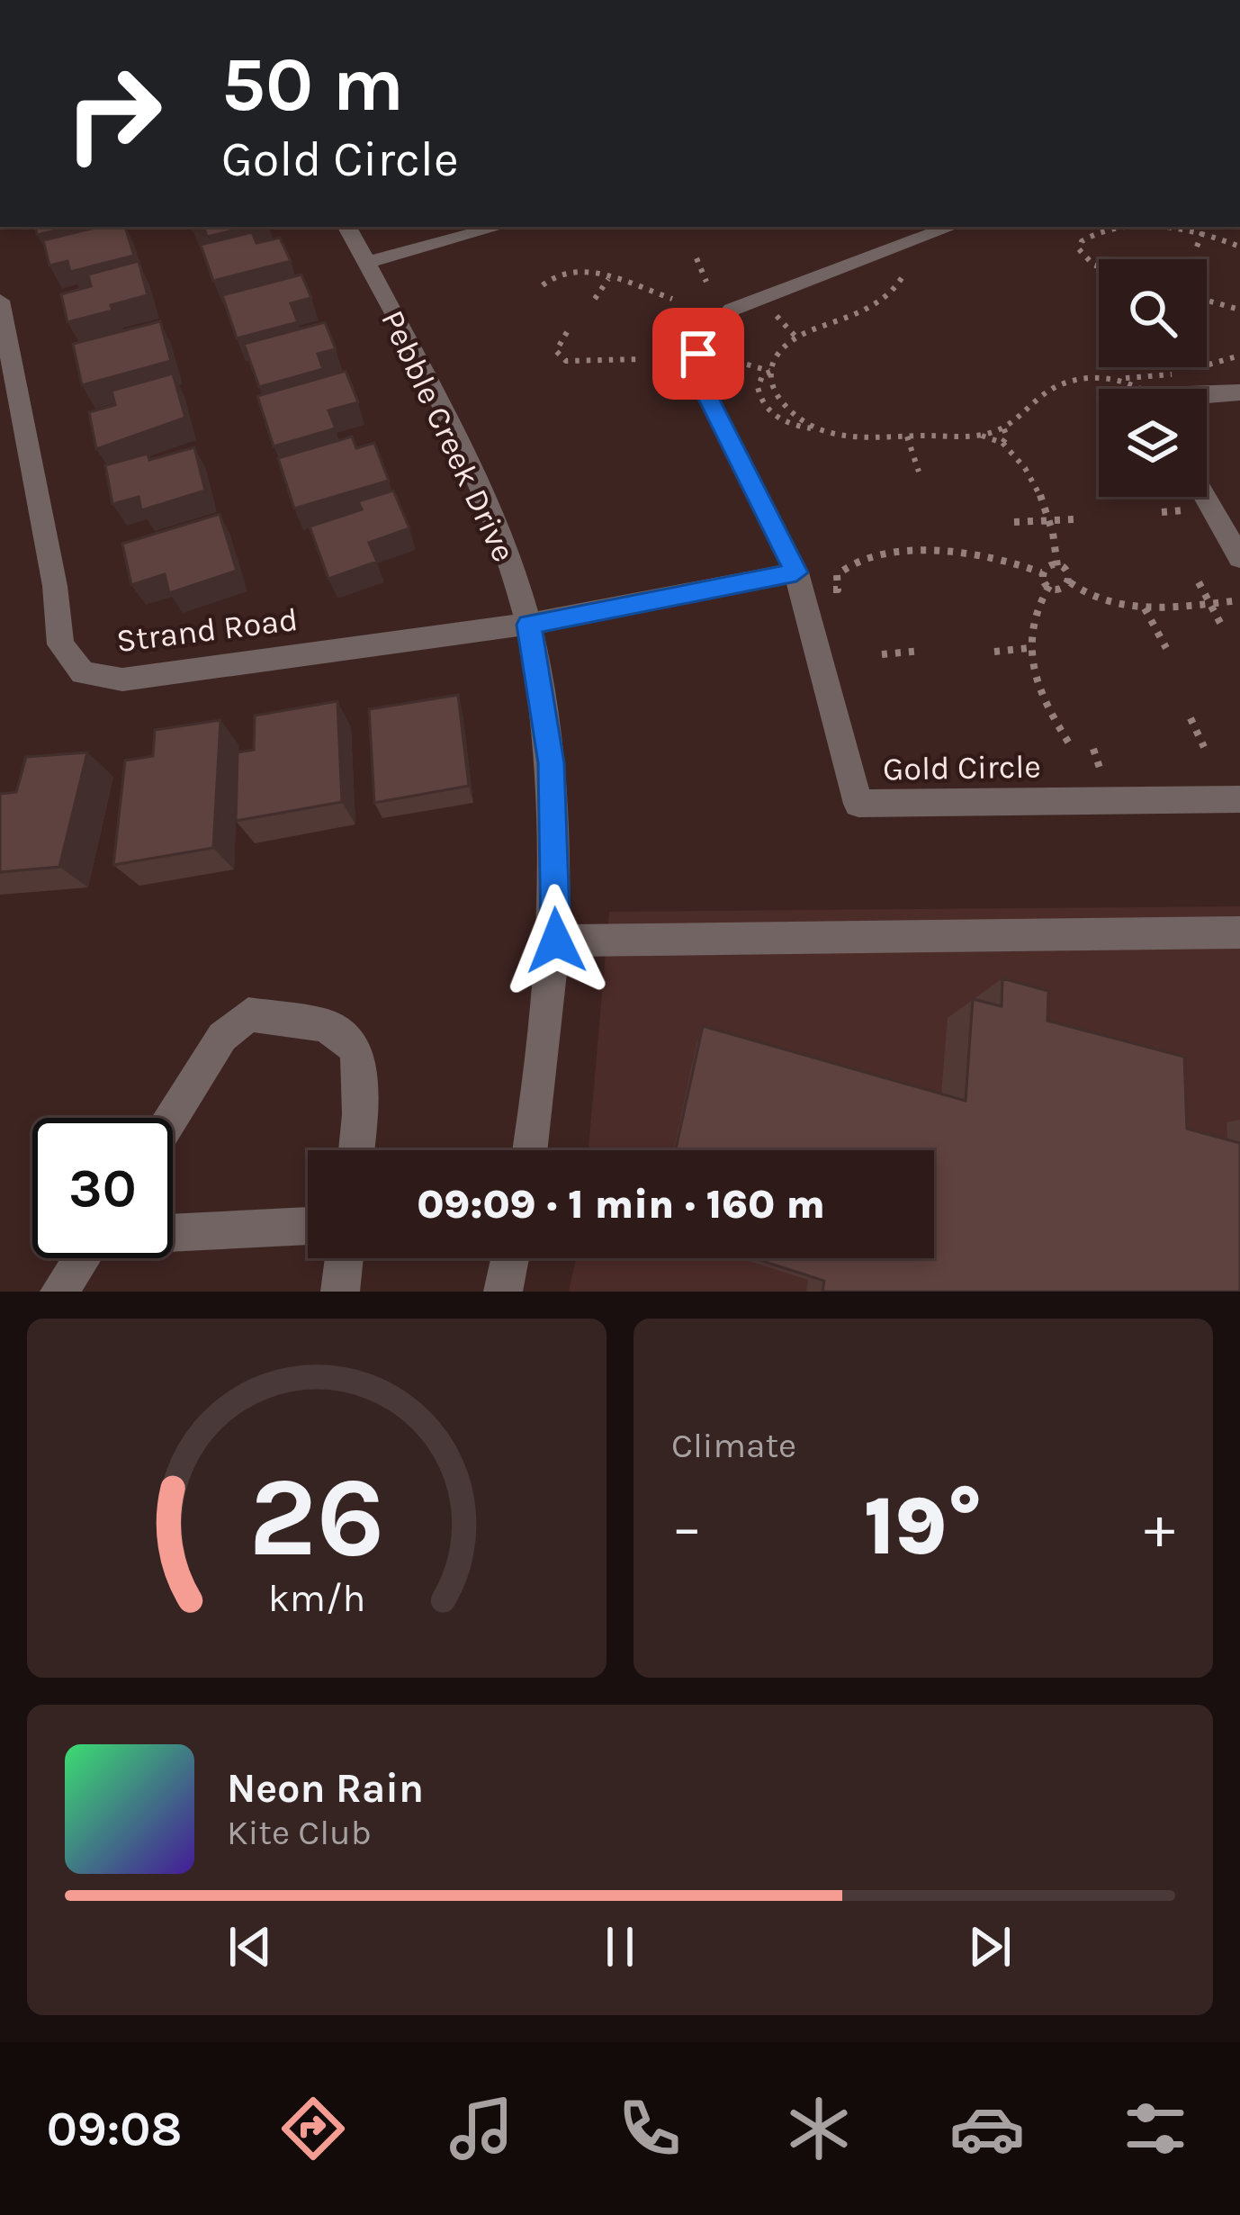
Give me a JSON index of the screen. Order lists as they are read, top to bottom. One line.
{"streets":{"street":["Pebble Creek Drive","Strand Road","Gold Circle"]},"crossings":[["Pebble Creek Drive","Strand Road"]],"page":{"turn":["50 m","Gold Circle"],"limit":"30","trip":"09:09 · 1 min · 160 m","tile":"Climate","heat":["−","19°","+"],"song":["Neon Rain","Kite Club"],"tabs":"09:08","gauge":["26","km/h"]}}
